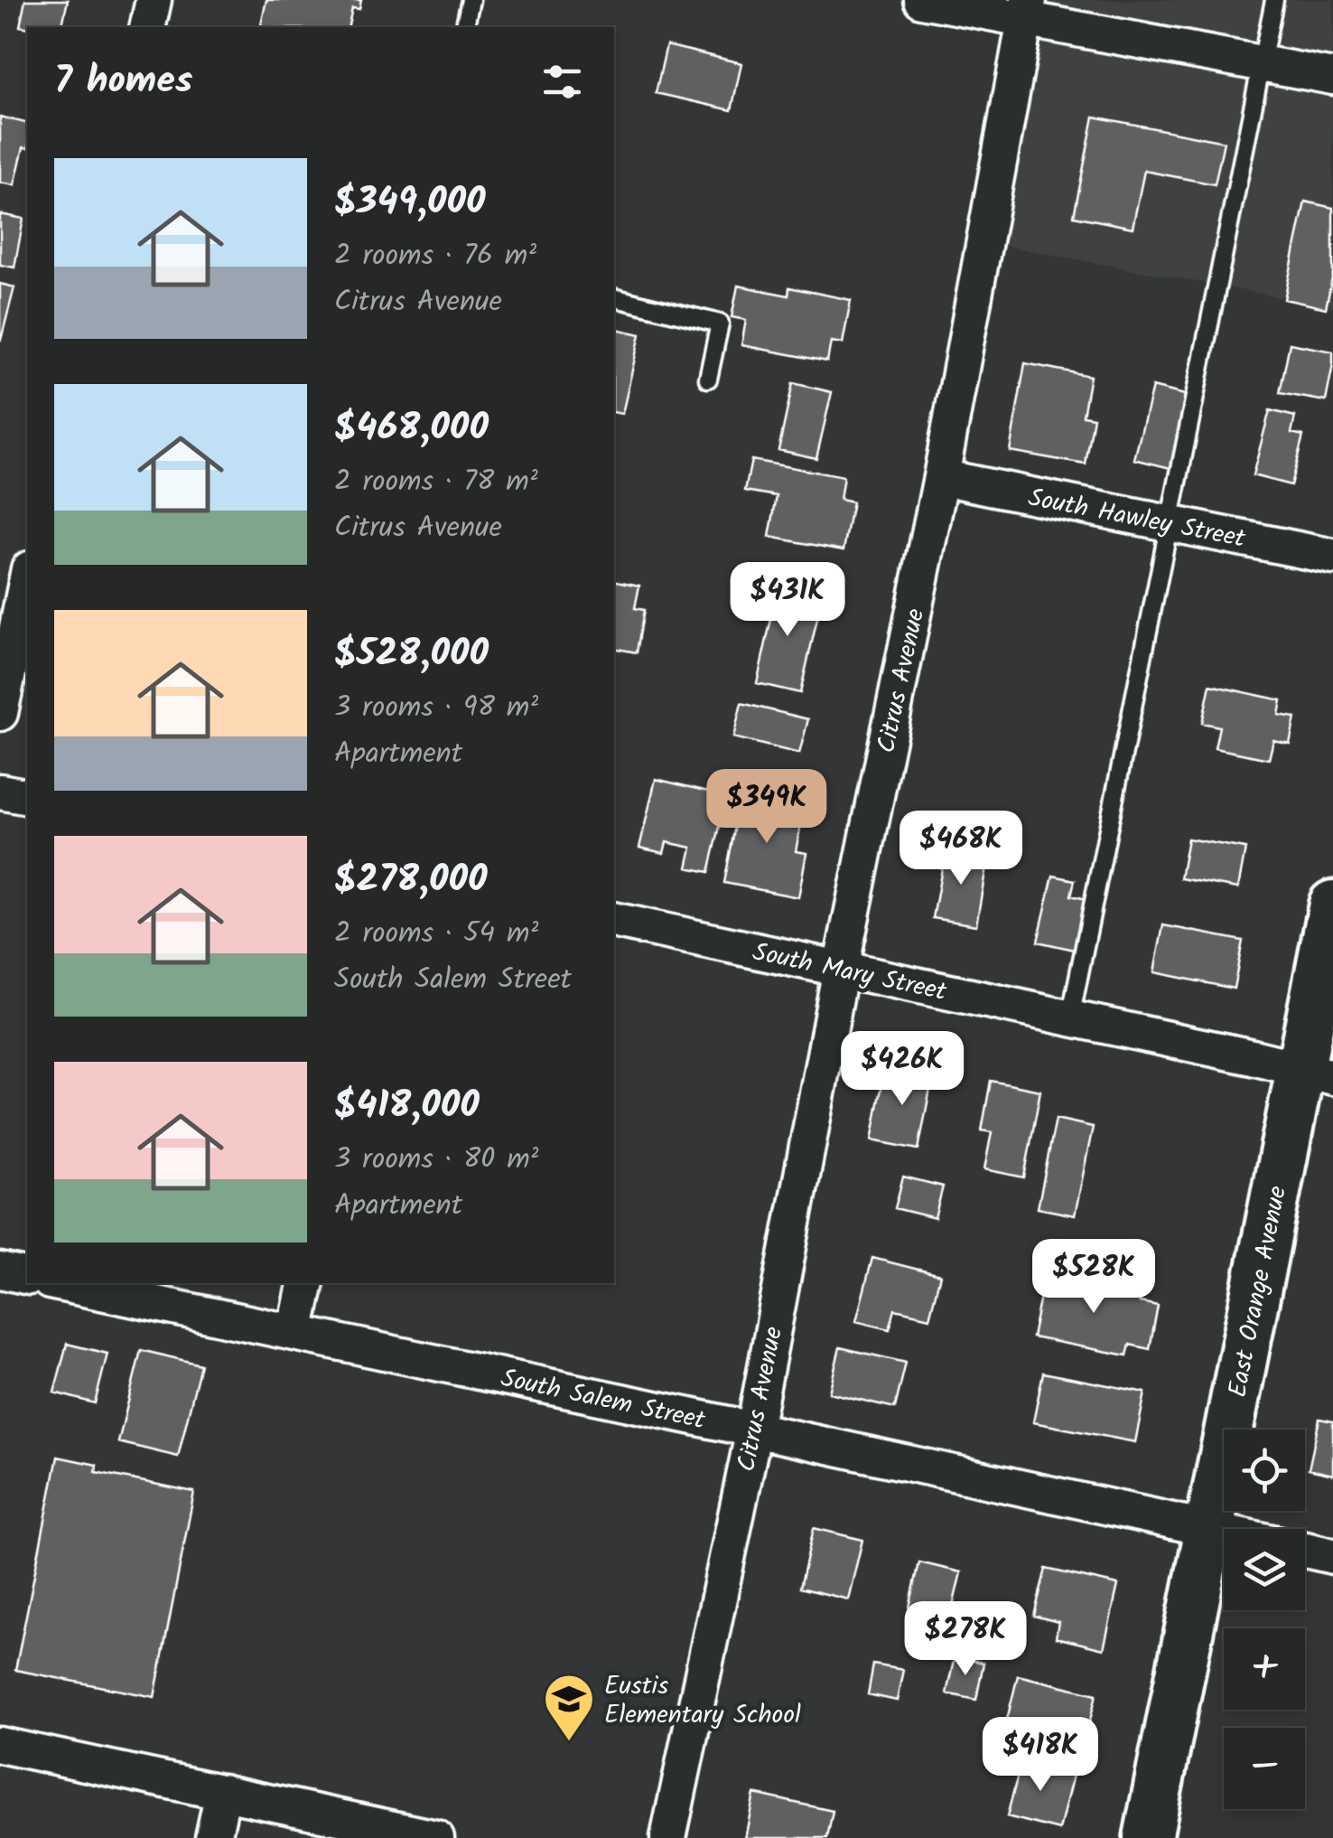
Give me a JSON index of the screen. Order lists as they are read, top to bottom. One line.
{"streets":{"main road":["East Orange Avenue"],"street":["South Hawley Street","Citrus Avenue","South Mary Street","South Salem Street"]},"crossings":[["South Hawley Street","Citrus Avenue"],["Citrus Avenue","South Mary Street"],["Citrus Avenue","South Salem Street"],["South Mary Street","East Orange Avenue"],["East Orange Avenue","South Salem Street"]],"places":{"school or university":["Eustis Elementary School"]},"page":{"heading":"7 homes","list":[{"name":"$349,000","note":"2 rooms · 76 m² · Citrus Avenue"},{"name":"$468,000","note":"2 rooms · 78 m² · Citrus Avenue"},{"name":"$528,000","note":"3 rooms · 98 m² · Apartment"},{"name":"$278,000","note":"2 rooms · 54 m² · South Salem Street"},{"name":"$418,000","note":"3 rooms · 80 m² · Apartment"}],"price":["$431K","$349K","$468K","$426K","$528K","$278K","$418K"],"map_buttons":["+","−"]}}
